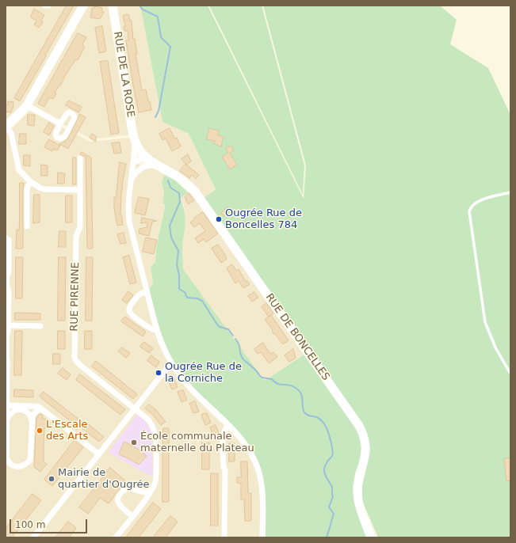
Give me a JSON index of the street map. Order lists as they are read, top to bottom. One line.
{"streets":{"main road":["RUE DE LA ROSE","RUE DE BONCELLES"],"street":["RUE PIRENNE"]},"crossings":[["RUE DE LA ROSE","RUE DE BONCELLES"]],"places":["Ougrée Rue de Boncelles 784","Ougrée Rue de la Corniche","L'Escale des Arts","École communale maternelle du Plateau","Mairie de quartier d'Ougrée"],"scale_bar":"100 m"}
